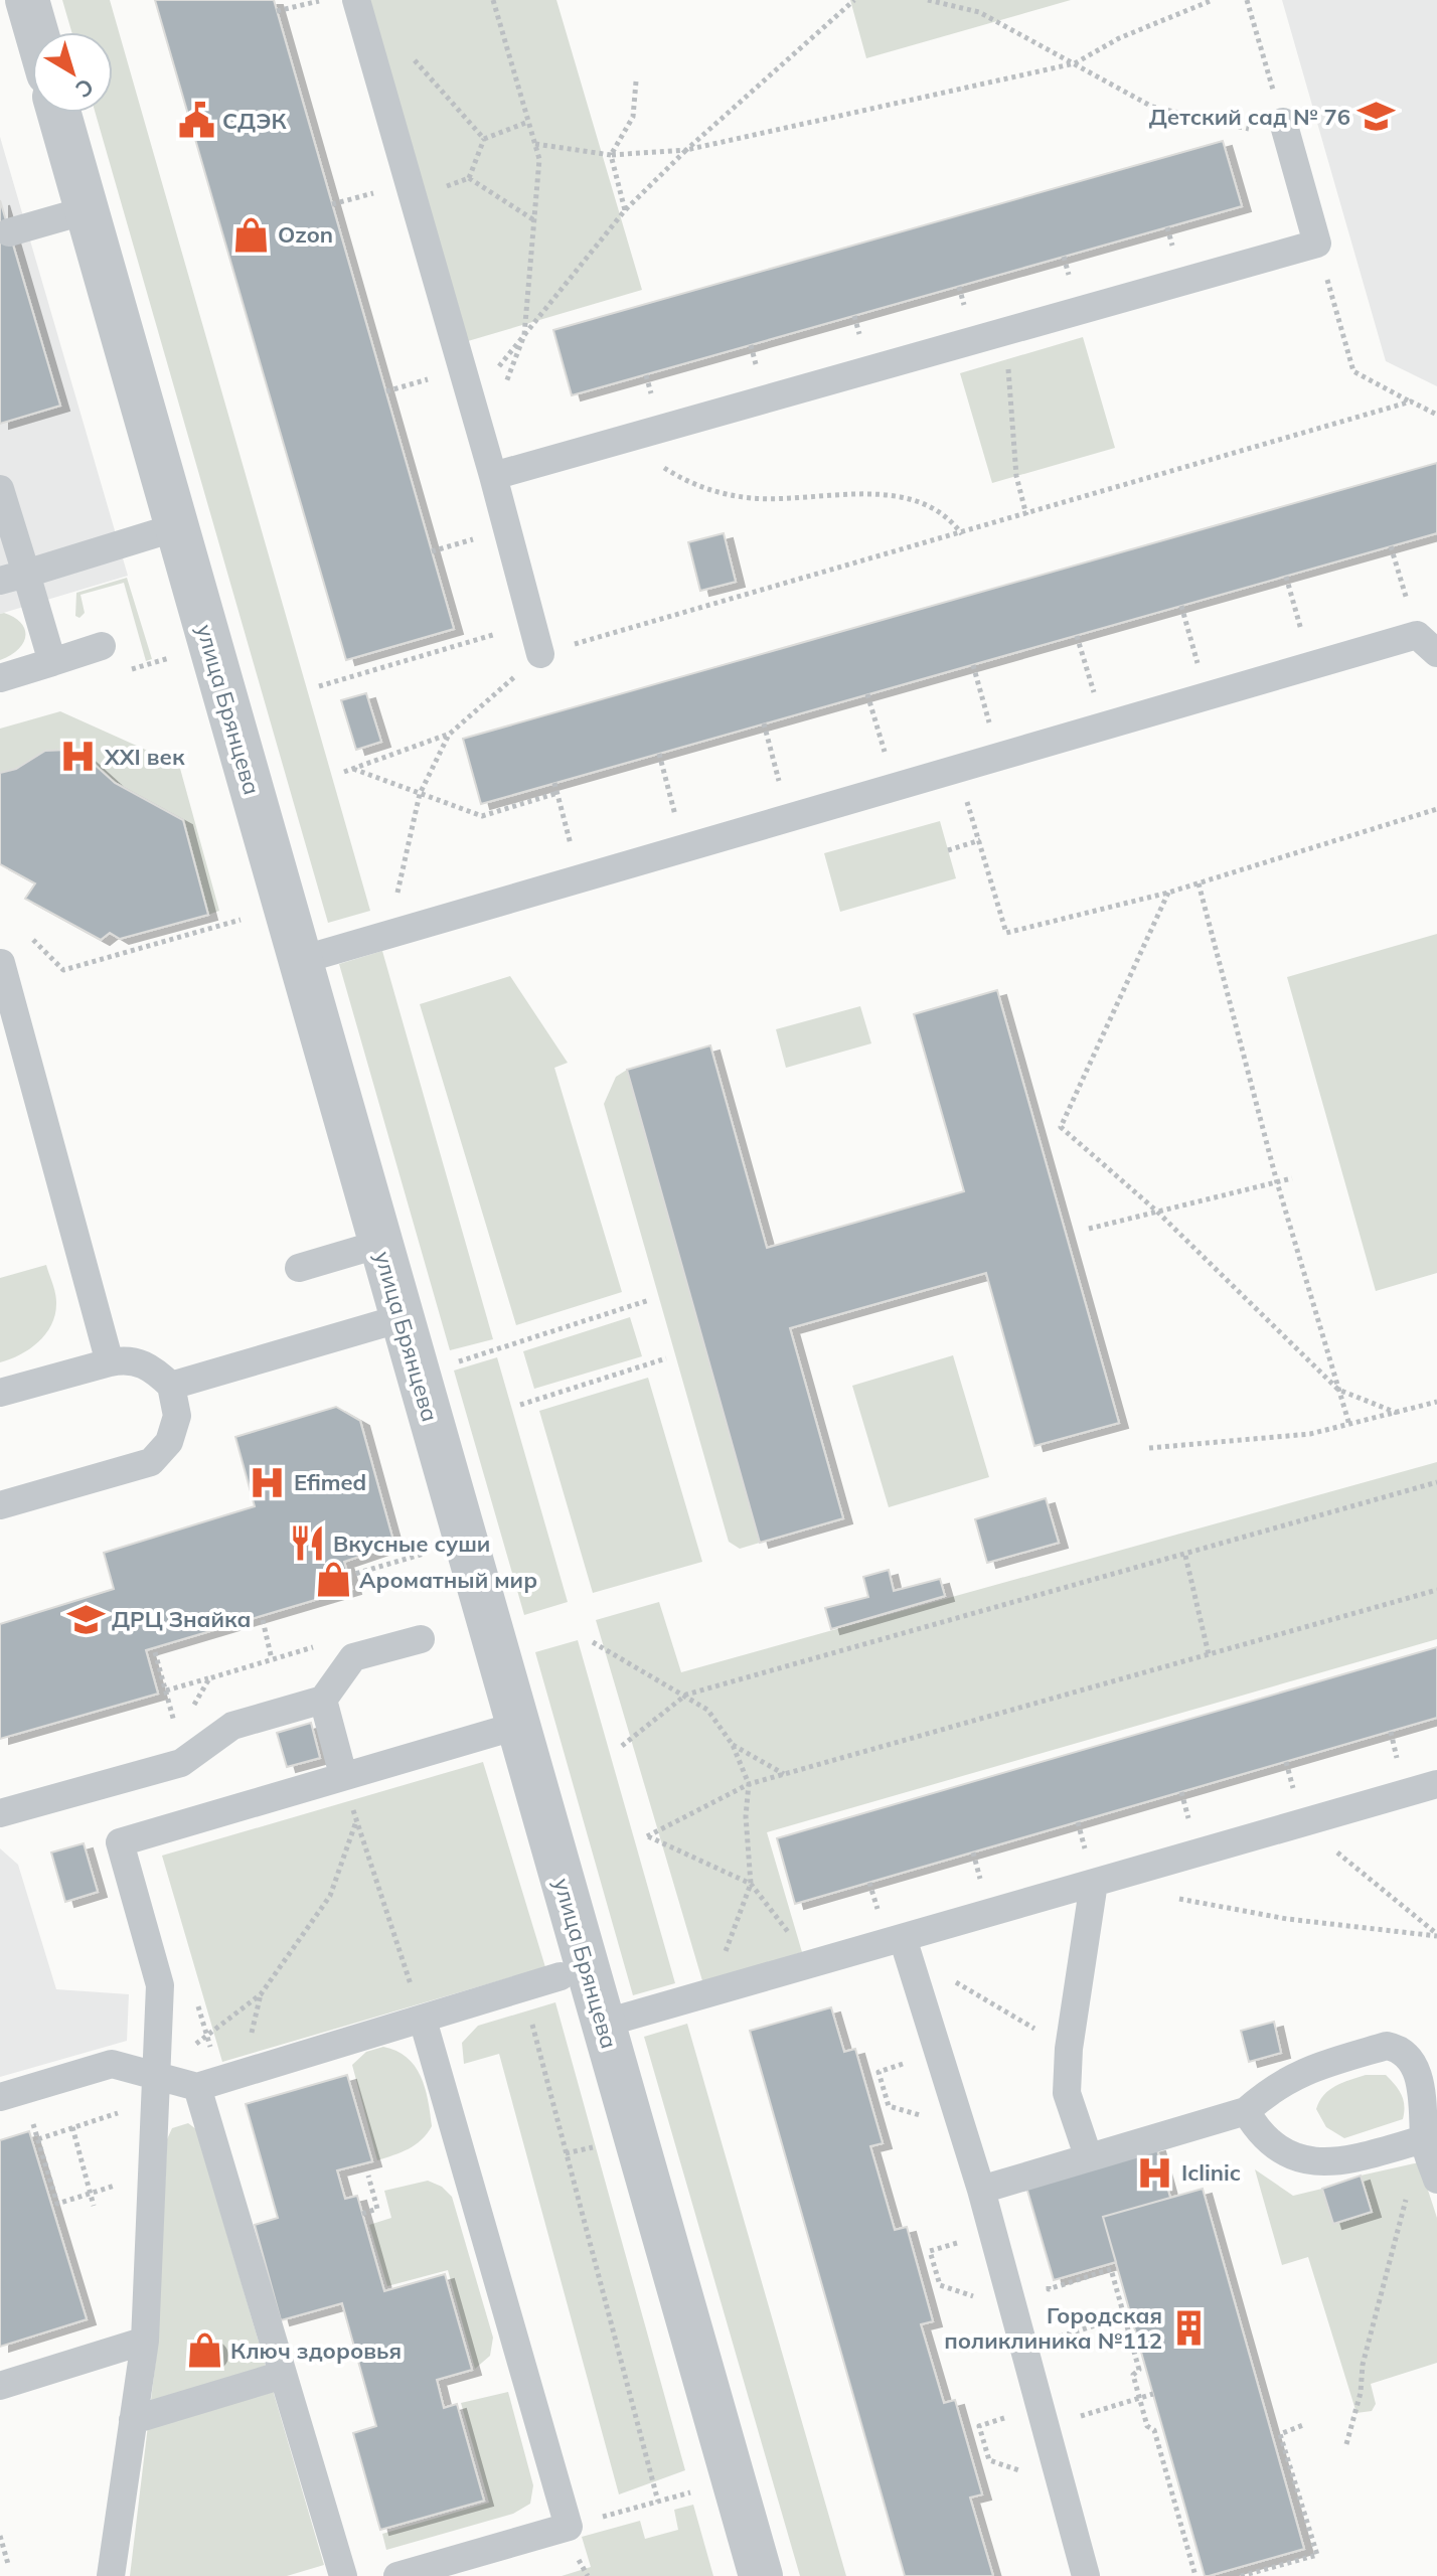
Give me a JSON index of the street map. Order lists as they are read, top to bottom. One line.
{"streets":{"street":["улица Брянцева"]},"places":{"school or university":["Детский сад № 76","ДРЦ Знайка"],"public building":["СДЭК"],"shop":["Ozon","Ароматный мир","Ключ здоровья"],"hospital":["XXI век","Efimed","Iclinic"],"restaurant":["Вкусные суши"],"building":["Городская поликлиника №112"]},"north":"bottom right"}
